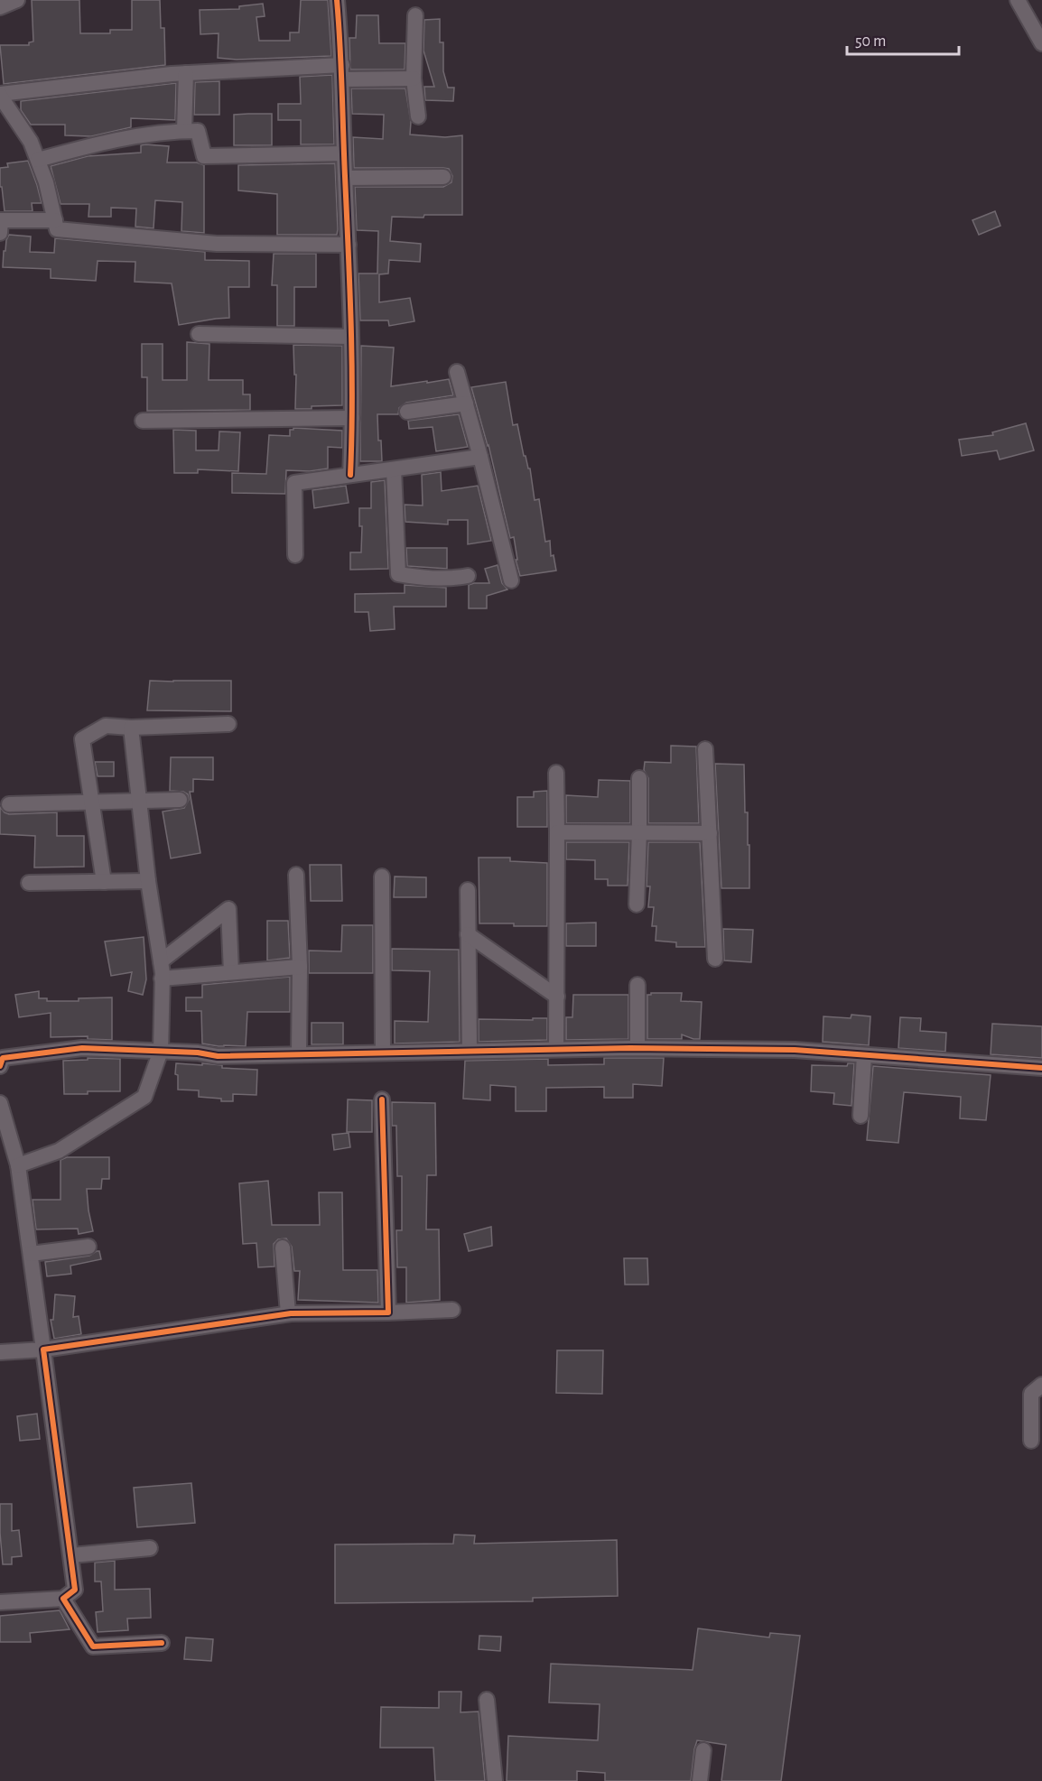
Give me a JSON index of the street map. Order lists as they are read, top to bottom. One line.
{"scale_bar":"50 m"}
